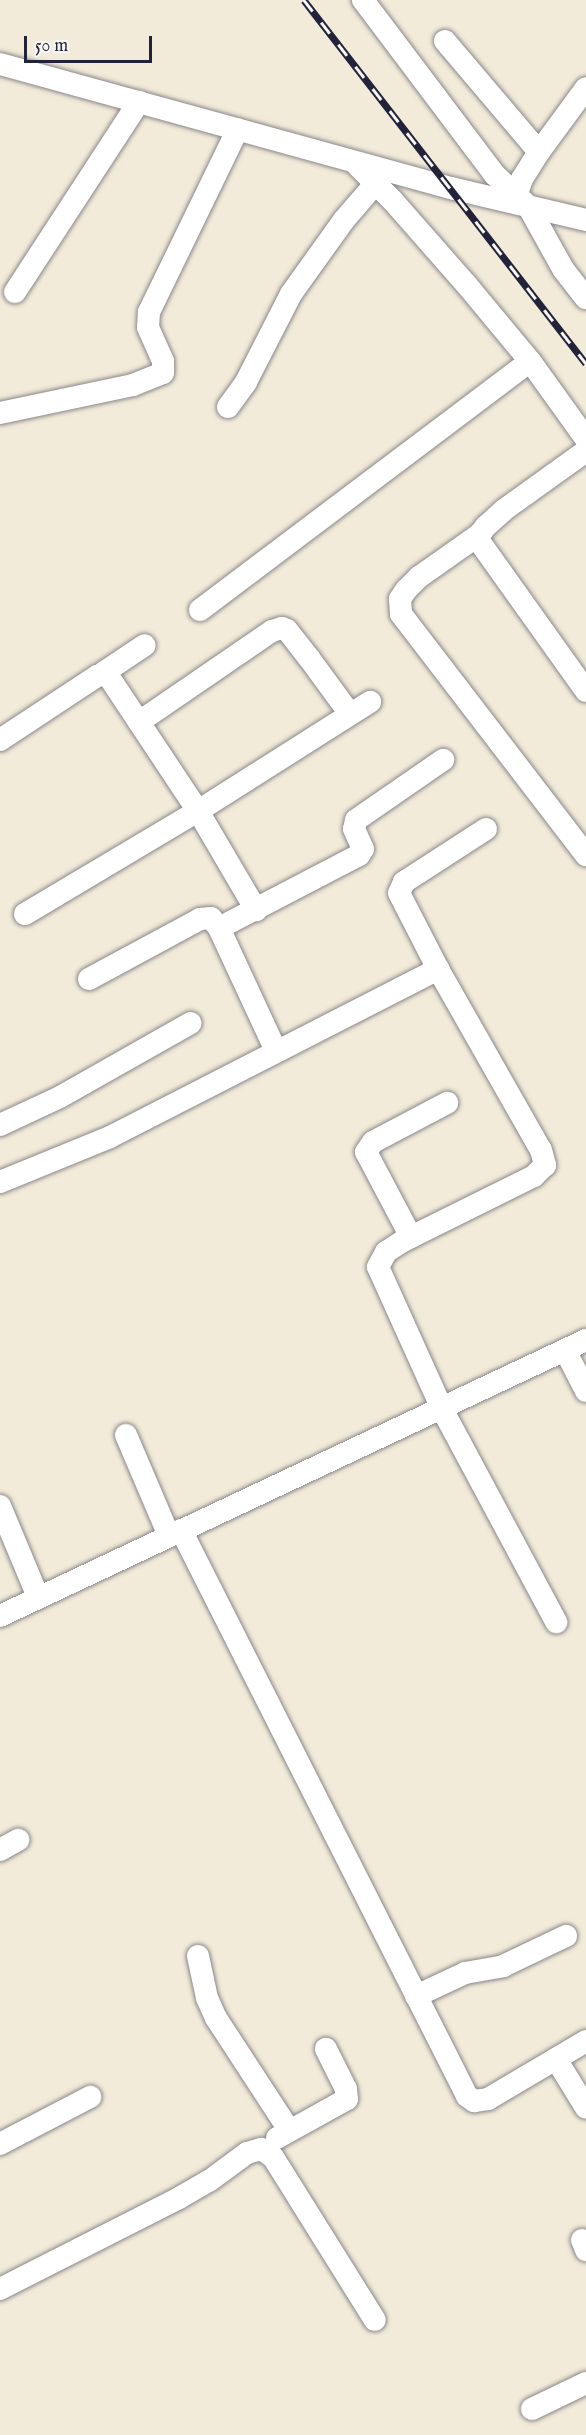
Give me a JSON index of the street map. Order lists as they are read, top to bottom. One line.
{"scale_bar":"50 m"}
